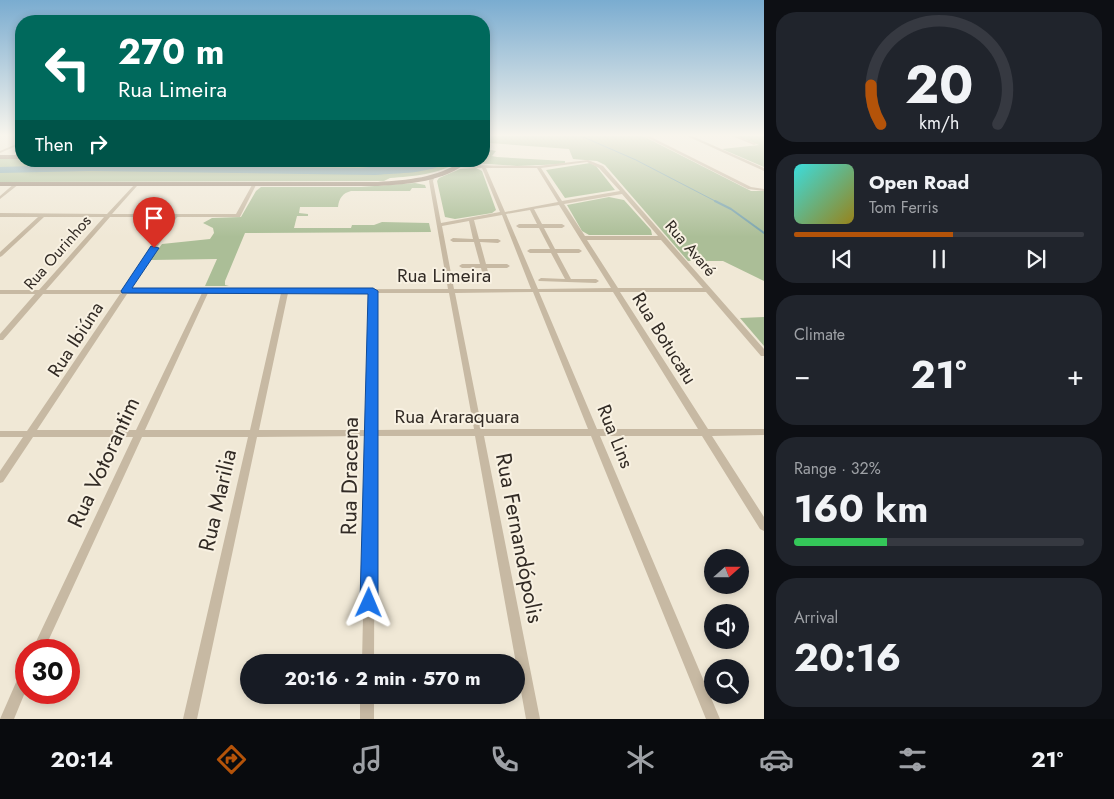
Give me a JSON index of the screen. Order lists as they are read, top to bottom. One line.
{"streets":{"street":["Rua Avaré","Rua Ourinhos","Rua Limeira","Rua Botucatu","Rua Ibiúna","Rua Araraquara","Rua Lins","Rua Votorantim","Rua Dracena","Rua Marilia","Rua Fernandópolis"]},"crossings":[["Rua Avaré","Rua Limeira"],["Rua Ourinhos","Rua Limeira"],["Rua Limeira","Rua Botucatu"],["Rua Limeira","Rua Ibiúna"],["Rua Limeira","Rua Lins"],["Rua Limeira","Rua Votorantim"],["Rua Limeira","Rua Dracena"],["Rua Limeira","Rua Marilia"],["Rua Limeira","Rua Fernandópolis"],["Rua Botucatu","Rua Araraquara"],["Rua Ibiúna","Rua Araraquara"],["Rua Araraquara","Rua Lins"],["Rua Araraquara","Rua Votorantim"],["Rua Araraquara","Rua Dracena"],["Rua Araraquara","Rua Marilia"],["Rua Araraquara","Rua Fernandópolis"]],"north":"right","page":{"turn":["270 m","Rua Limeira"],"then":"Then","song":["Open Road","Tom Ferris"],"tile":["Climate",["Range · 32%","160 km"],["Arrival","20:16"]],"heat":["−","21°","+"],"limit":"30","trip":"20:16 · 2 min · 570 m","tabs":["20:14","21°"],"gauge":["20","km/h"]}}
